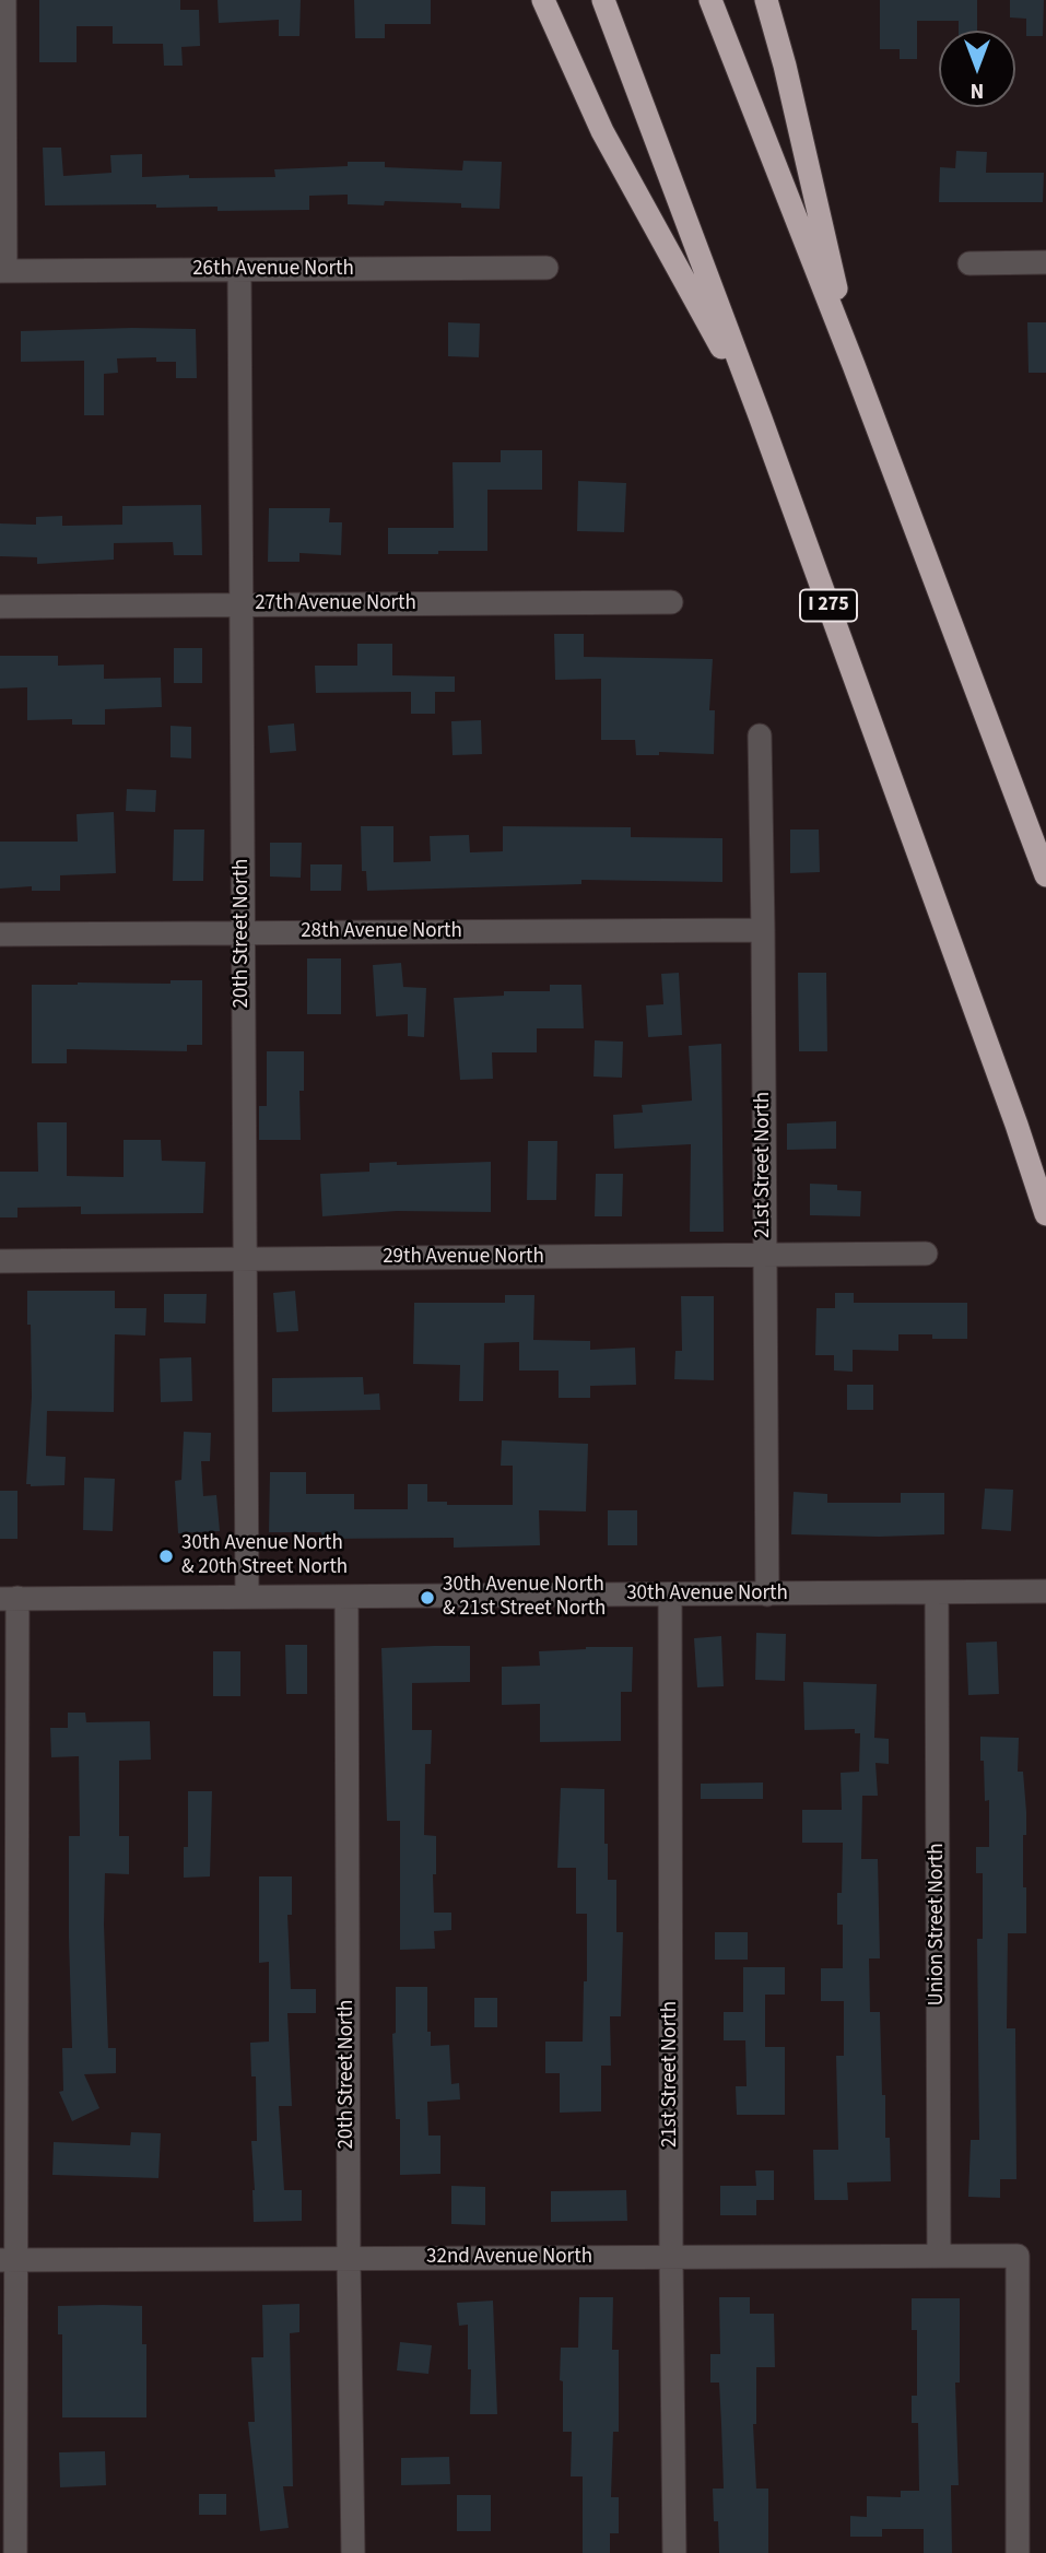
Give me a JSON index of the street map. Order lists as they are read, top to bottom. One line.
{"streets":{"highway":["I 275"],"street":["26th Avenue North","27th Avenue North","28th Avenue North","20th Street North","21st Street North","29th Avenue North","30th Avenue North","Union Street North","32nd Avenue North"]},"crossings":[["26th Avenue North","20th Street North"],["27th Avenue North","20th Street North"],["28th Avenue North","20th Street North"],["28th Avenue North","21st Street North"],["20th Street North","29th Avenue North"],["20th Street North","30th Avenue North"],["20th Street North","32nd Avenue North"],["21st Street North","29th Avenue North"],["21st Street North","30th Avenue North"],["21st Street North","32nd Avenue North"],["30th Avenue North","Union Street North"],["Union Street North","32nd Avenue North"]],"places":["30th Avenue North & 20th Street North","30th Avenue North & 21st Street North"],"north":"bottom"}
